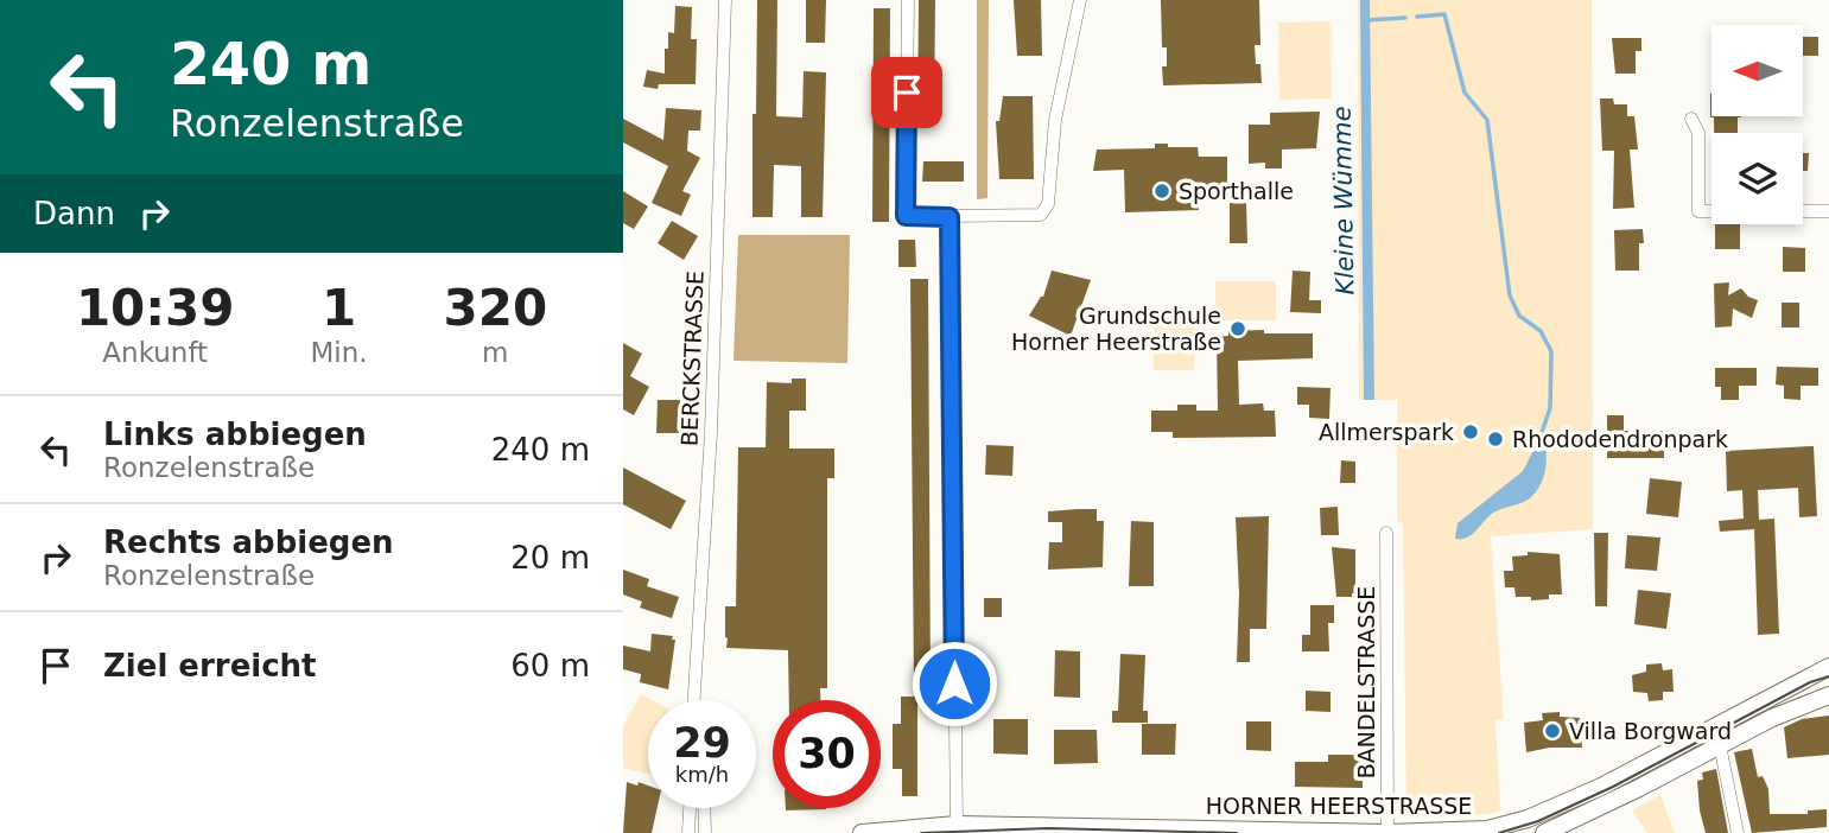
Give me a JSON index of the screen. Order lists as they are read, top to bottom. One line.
{"streets":{"main road":["HORNER HEERSTRASSE"],"street":["BERCKSTRASSE","BANDELSTRASSE"]},"crossings":[["BANDELSTRASSE","HORNER HEERSTRASSE"]],"water":["Kleine Wümme"],"places":["Sporthalle","Grundschule Horner Heerstraße","Allmerspark","Rhododendronpark","Villa Borgward"],"north":"left","page":{"turn":["240 m","Ronzelenstraße"],"then":"Dann","eta":["10:39","Ankunft","1","Min.","320","m"],"list":[{"name":"Links abbiegen","note":"Ronzelenstraße","value":"240 m"},{"name":"Rechts abbiegen","note":"Ronzelenstraße","value":"20 m"},{"name":"Ziel erreicht","value":"60 m"}],"speed":"29 km/h","limit":"30"}}
